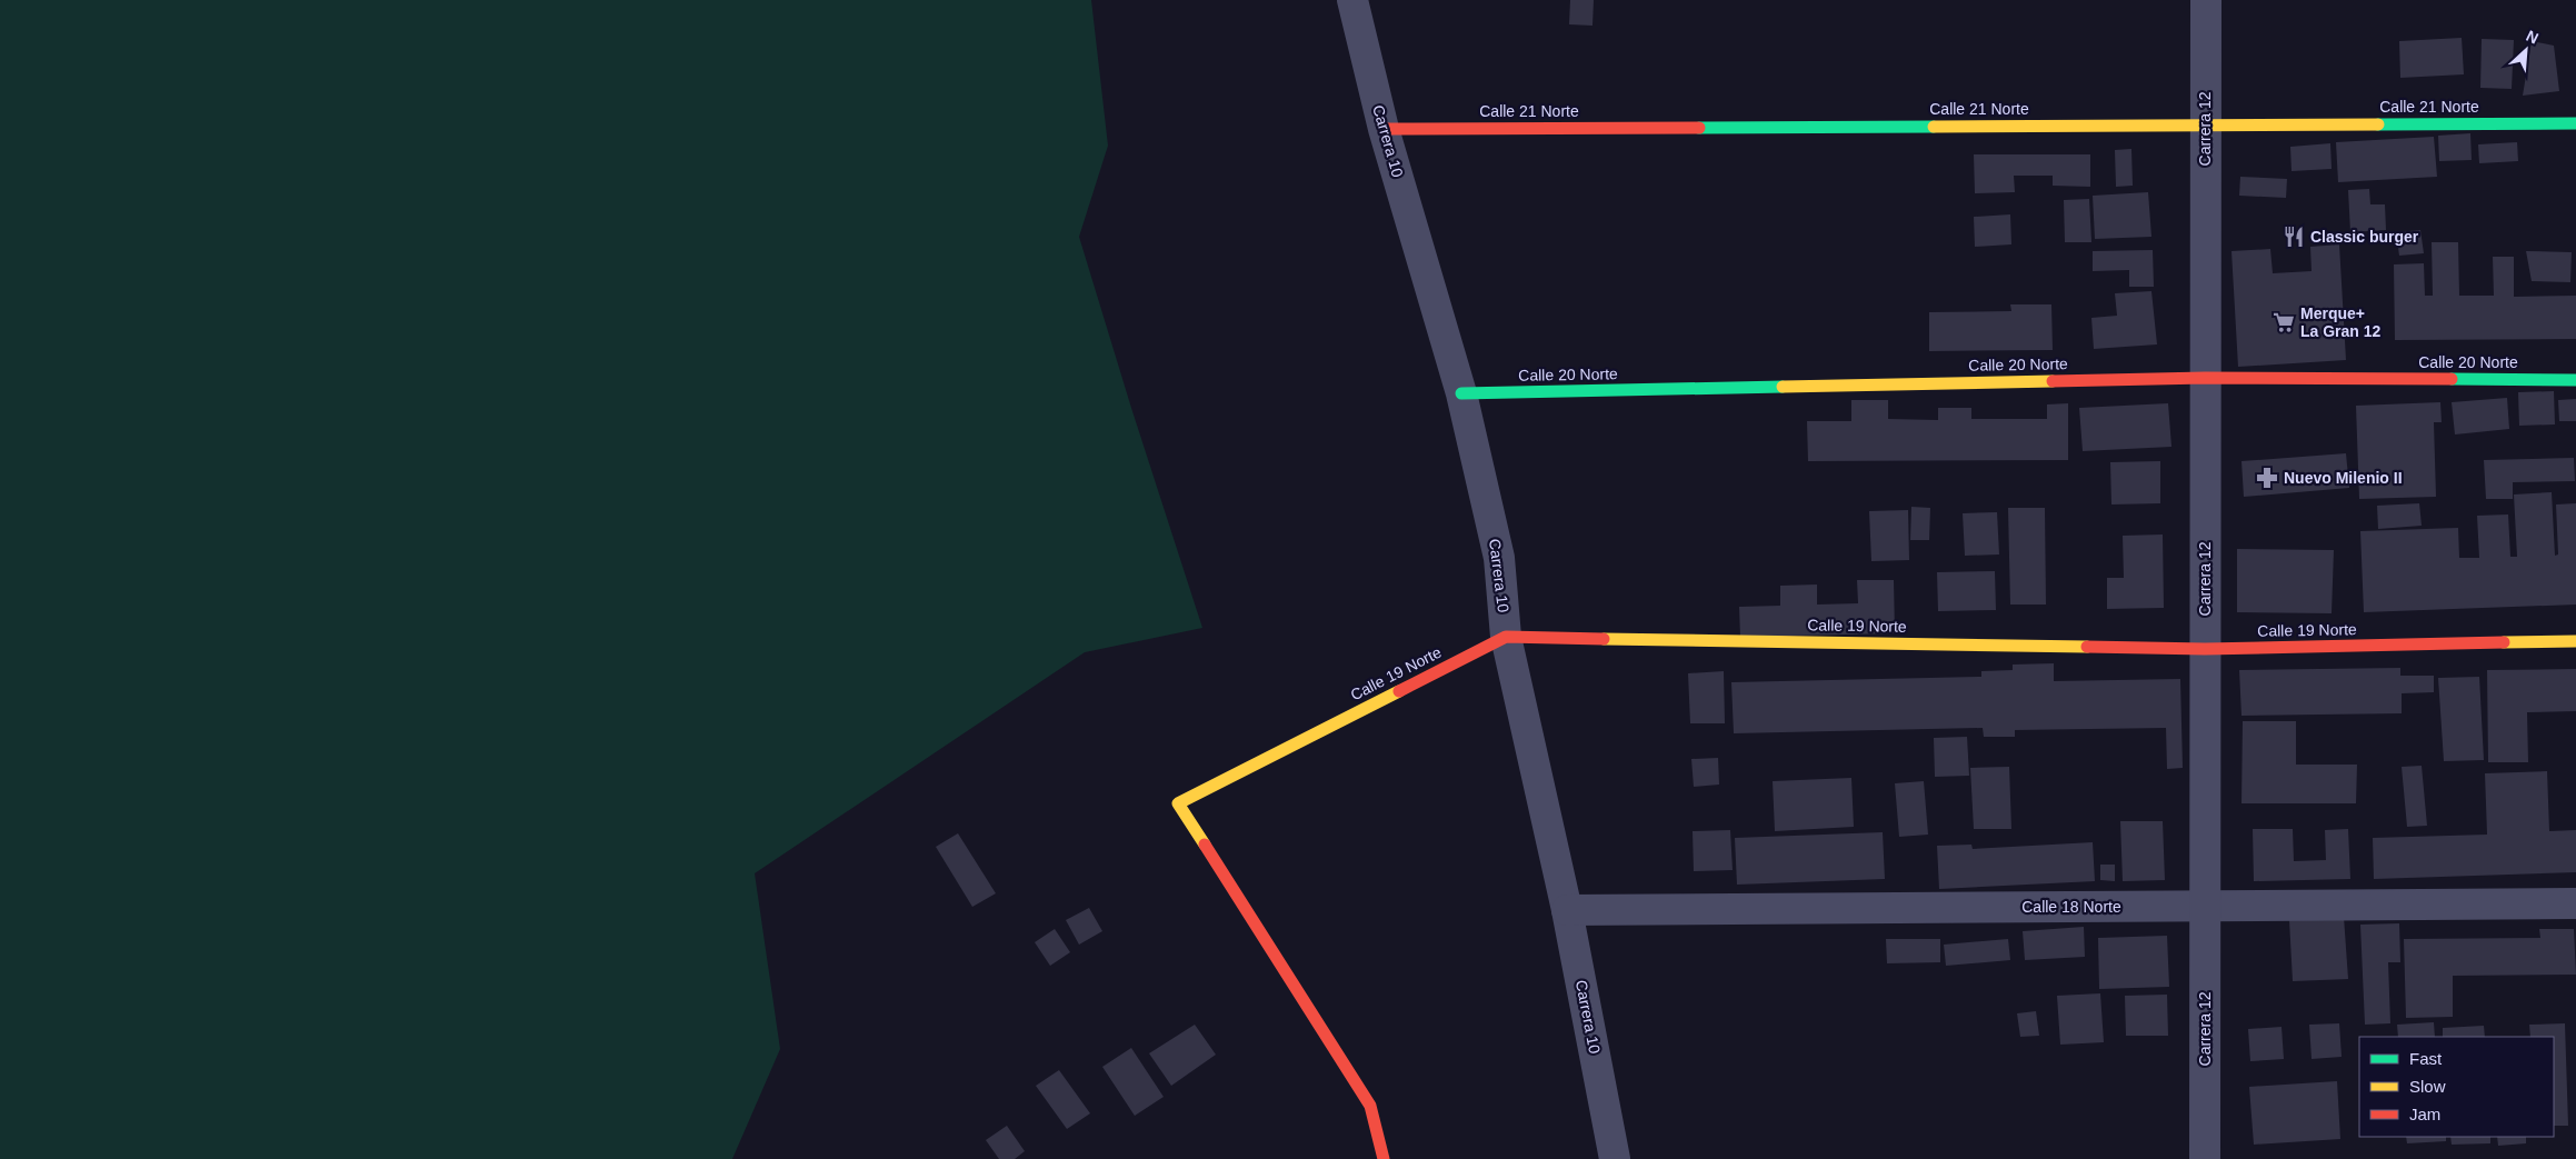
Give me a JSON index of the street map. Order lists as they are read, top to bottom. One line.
{"streets":{"street":["Calle 21 Norte","Carrera 12","Carrera 10","Calle 20 Norte","Calle 19 Norte","Calle 18 Norte"]},"crossings":[["Calle 21 Norte","Carrera 12"],["Calle 21 Norte","Carrera 10"],["Carrera 12","Calle 20 Norte"],["Carrera 12","Calle 19 Norte"],["Carrera 12","Calle 18 Norte"],["Carrera 10","Calle 20 Norte"],["Carrera 10","Calle 19 Norte"],["Carrera 10","Calle 18 Norte"]],"places":{"restaurant":["Classic burger"],"supermarket":["Merque+ La Gran 12"],"pharmacy":["Nuevo Milenio II"]},"legend":["Fast","Slow","Jam"],"north":"top right"}
